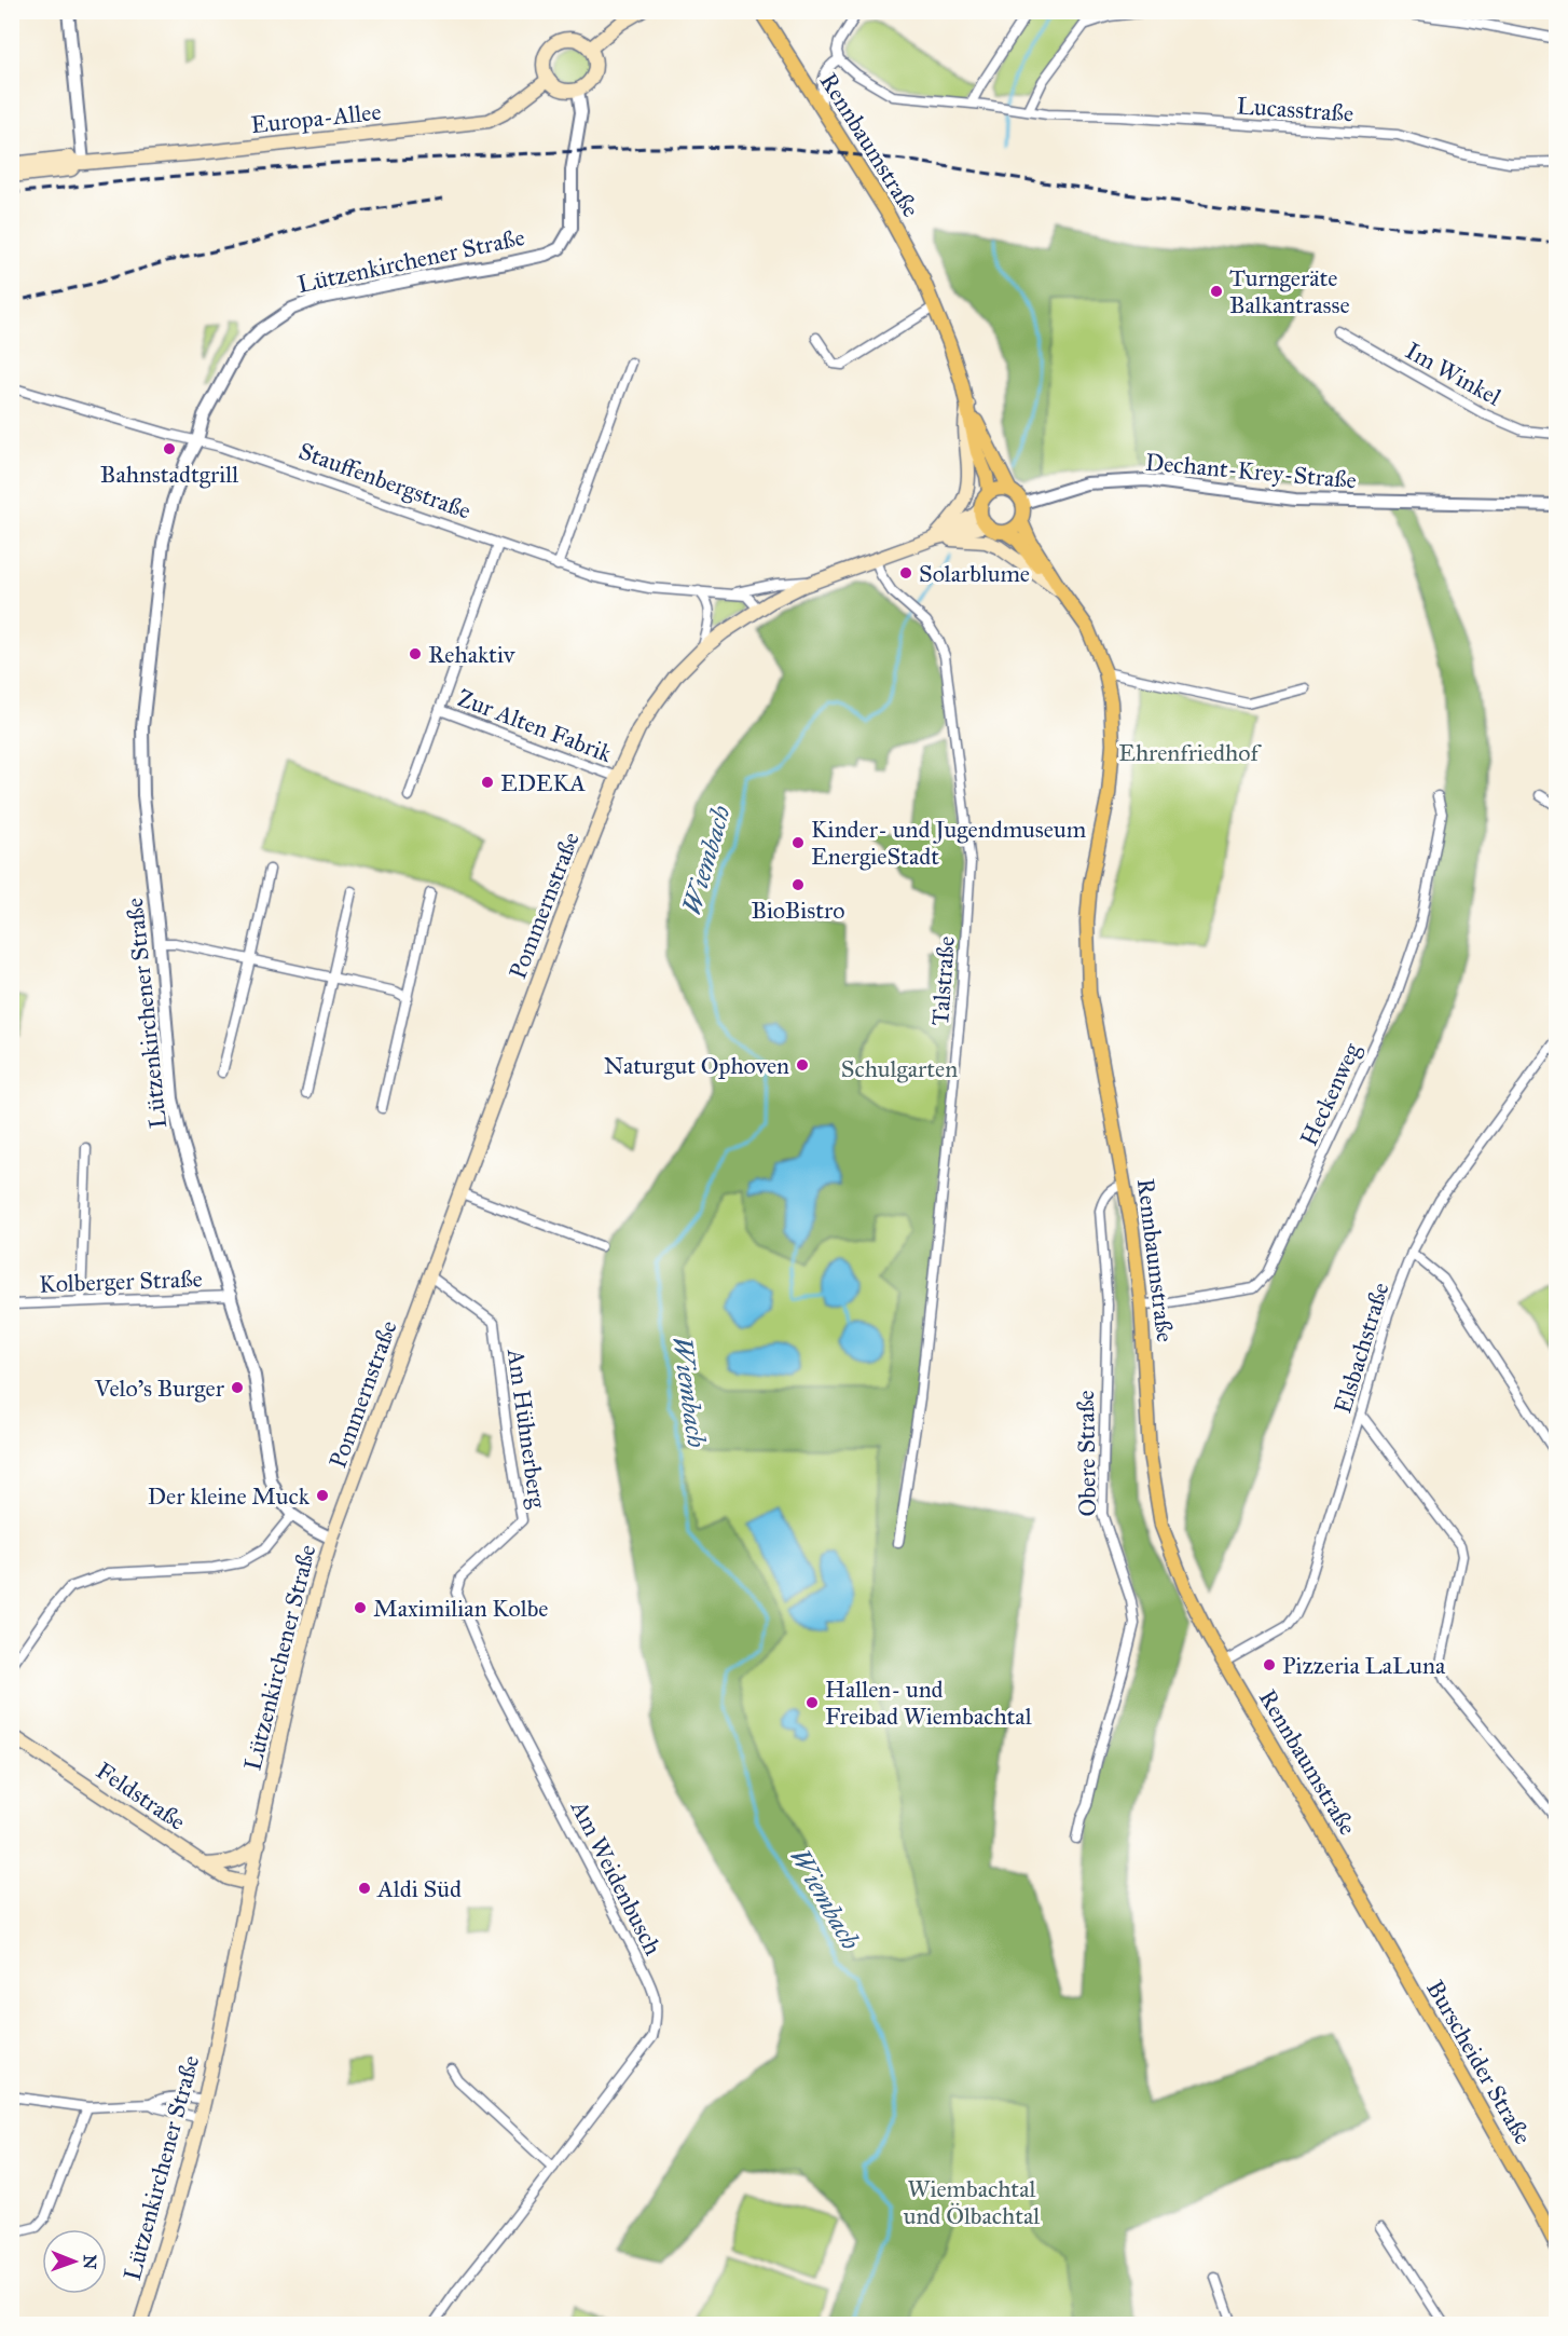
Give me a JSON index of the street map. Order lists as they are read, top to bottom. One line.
{"streets":{"main road":["Europa-Allee","Rennbaumstraße","Lützenkirchener Straße","Stauffenbergstraße","Pommernstraße","Feldstraße","Burscheider Straße"],"street":["Lucasstraße","Im Winkel","Dechant-Krey-Straße","Zur Alten Fabrik","Talstraße","Heckenweg","Kolberger Straße","Elsbachstraße","Am Hühnerberg","Obere Straße","Am Weidenbusch"]},"crossings":[["Europa-Allee","Lützenkirchener Straße"],["Rennbaumstraße","Dechant-Krey-Straße"],["Rennbaumstraße","Stauffenbergstraße"],["Rennbaumstraße","Heckenweg"],["Rennbaumstraße","Elsbachstraße"],["Rennbaumstraße","Obere Straße"],["Rennbaumstraße","Burscheider Straße"],["Lützenkirchener Straße","Stauffenbergstraße"],["Lützenkirchener Straße","Pommernstraße"],["Lützenkirchener Straße","Kolberger Straße"],["Lützenkirchener Straße","Feldstraße"],["Dechant-Krey-Straße","Stauffenbergstraße"],["Stauffenbergstraße","Zur Alten Fabrik"],["Stauffenbergstraße","Pommernstraße"],["Stauffenbergstraße","Talstraße"],["Zur Alten Fabrik","Pommernstraße"],["Pommernstraße","Am Hühnerberg"],["Am Hühnerberg","Am Weidenbusch"]],"water":["Wiembach"],"parks":["Ehrenfriedhof","Schulgarten","Wiembachtal und Ölbachtal"],"places":["Turngeräte Balkantrasse","Bahnstadtgrill","Solarblume","Rehaktiv","EDEKA","Kinder- und Jugendmuseum EnergieStadt","BioBistro","Naturgut Ophoven","Velo's Burger","Der kleine Muck","Maximilian Kolbe","Pizzeria LaLuna","Hallen- und Freibad Wiembachtal","Aldi Süd"],"north":"right"}
